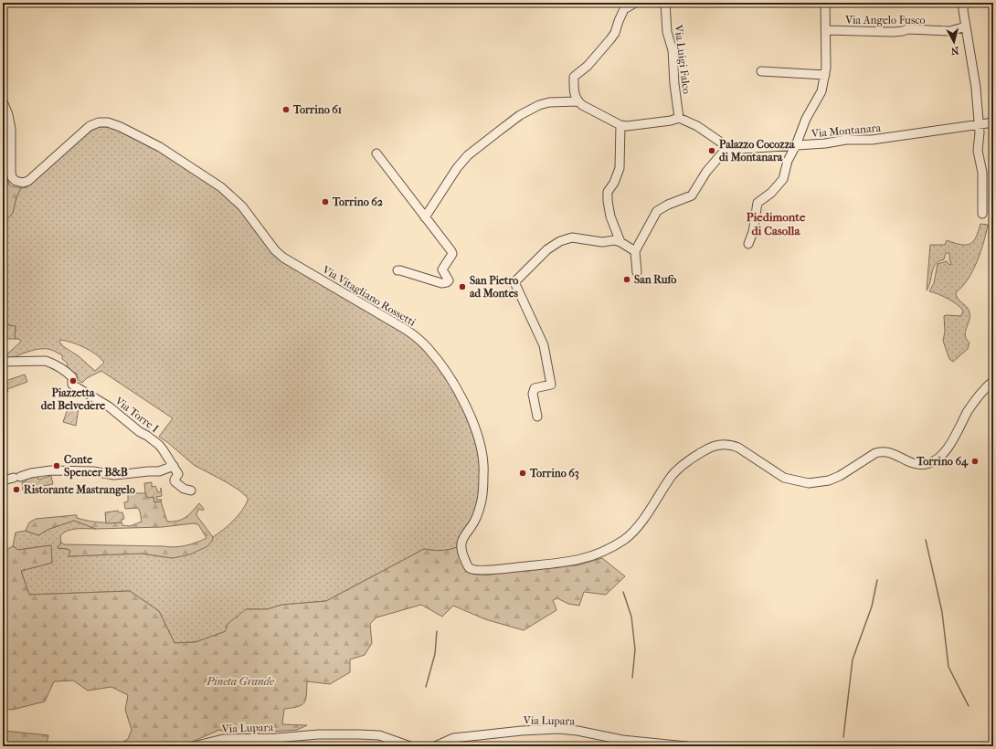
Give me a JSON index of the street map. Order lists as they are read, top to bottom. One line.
{"streets":{"street":["Via Angelo Fusco","Via Luigi Falco","Via Montanara","Via Vitagliano Rossetti","Via Torre I","Via Lupara"]},"districts":["Piedimonte di Casolla"],"parks":["Pineta Grande"],"places":["Torrino 61","Palazzo Cocozza di Montanara","Torrino 62","San Rufo","San Pietro ad Montes","Piazzetta del Belvedere","Torrino 64","Conte Spencer B&B","Torrino 63","Ristorante Mastrangelo"],"north":"bottom"}
